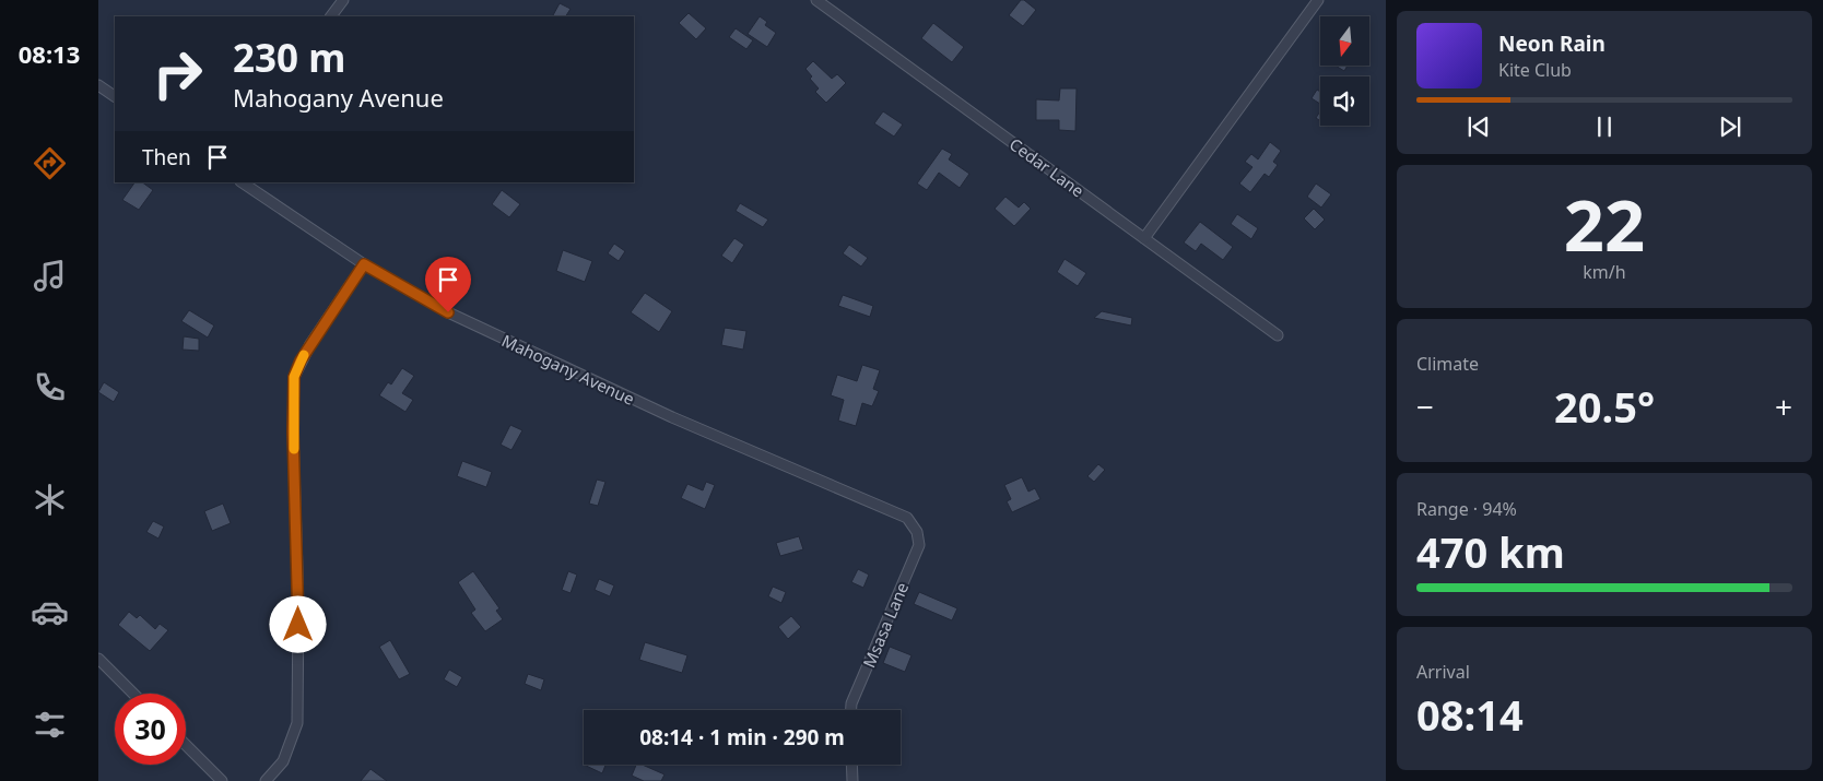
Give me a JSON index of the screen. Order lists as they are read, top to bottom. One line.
{"streets":{"street":["Cedar Lane","Mahogany Avenue","Msasa Lane"]},"crossings":[["Mahogany Avenue","Msasa Lane"]],"north":"bottom","page":{"tabs":"08:13","turn":["230 m","Mahogany Avenue"],"song":["Neon Rain","Kite Club"],"then":"Then","tile":[["22","km/h"],"Climate",["Range · 94%","470 km"],["Arrival","08:14"]],"heat":["−","20.5°","+"],"limit":"30","trip":"08:14 · 1 min · 290 m"}}
